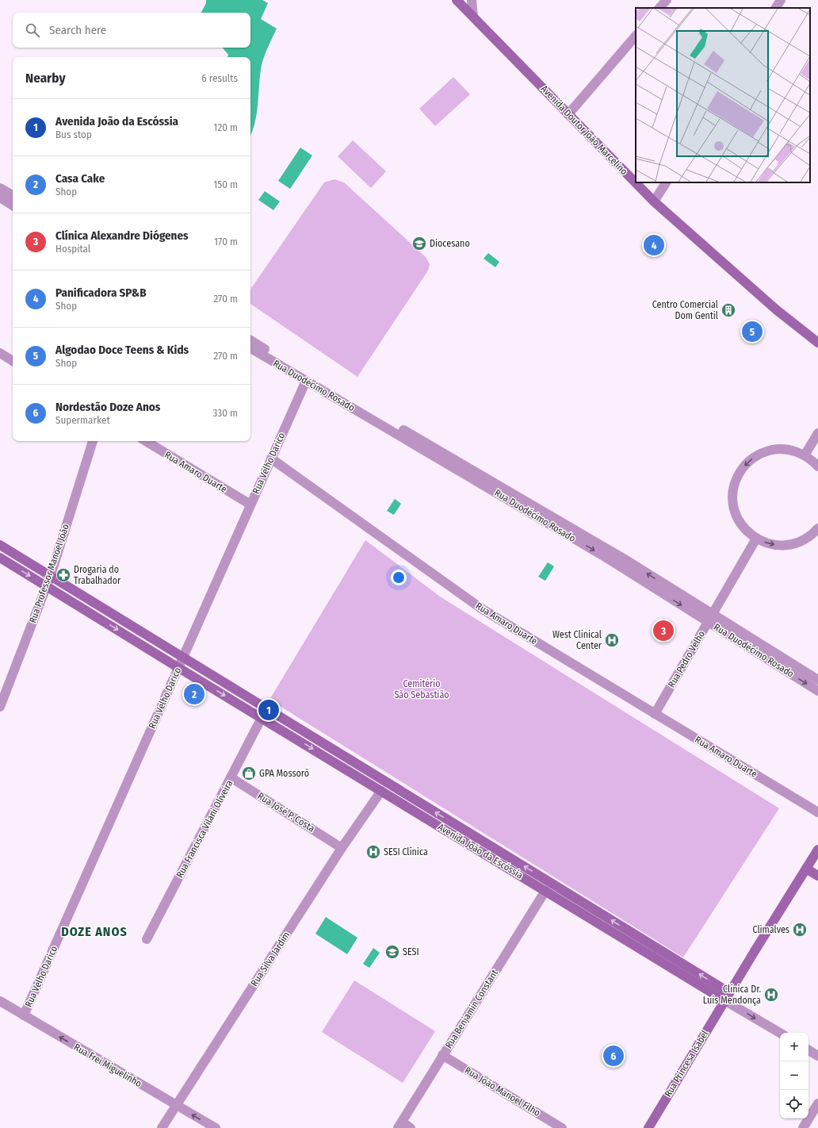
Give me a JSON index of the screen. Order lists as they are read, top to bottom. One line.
{"streets":{"main road":["Avenida Doutor João Marcelino","Avenida João da Escóssia","Rua Princesa Isabel"],"street":["Rua Duodécimo Rosado","Rua Velho Darico","Rua Amaro Duarte","Rua Professor Manoel João","Rua Pedro Velho","Rua José P. Costa","Rua Francisca Vilani Oliveira","Rua Silva Jardim","Rua Benjamin Constant","Rua Frei Miguelinho","Rua João Manoel Filho"]},"crossings":[["Rua Duodécimo Rosado","Rua Velho Darico"],["Rua Duodécimo Rosado","Rua Pedro Velho"],["Rua Velho Darico","Rua Amaro Duarte"],["Rua Velho Darico","Avenida João da Escóssia"],["Rua Velho Darico","Rua Frei Miguelinho"],["Rua Amaro Duarte","Rua Pedro Velho"],["Rua Professor Manoel João","Avenida João da Escóssia"],["Rua José P. Costa","Rua Francisca Vilani Oliveira"],["Rua José P. Costa","Rua Silva Jardim"],["Rua Francisca Vilani Oliveira","Avenida João da Escóssia"],["Avenida João da Escóssia","Rua Silva Jardim"],["Avenida João da Escóssia","Rua Benjamin Constant"],["Avenida João da Escóssia","Rua Princesa Isabel"],["Rua Silva Jardim","Rua Frei Miguelinho"],["Rua Benjamin Constant","Rua João Manoel Filho"]],"one_way":["Rua Frei Miguelinho"],"districts":["DOZE ANOS"],"parks":["Cemitério São Sebastião"],"places":{"school or university":["Diocesano","SESI"],"building":["Centro Comercial Dom Gentil"],"pharmacy":["Drogaria do Trabalhador"],"hospital":["West Clinical Center","SESI Clínica","Climalves","Clínica Dr. Luis Mendonça"],"shop":["GPA Mossoró"]},"page":{"search":"Search here","heading":["Nearby","6 results"],"list":[{"mark":"1","name":"Avenida João da Escóssia","note":"Bus stop","value":"120 m"},{"mark":"2","name":"Casa Cake","note":"Shop","value":"150 m"},{"mark":"3","name":"Clínica Alexandre Diógenes","note":"Hospital","value":"170 m"},{"mark":"4","name":"Panificadora SP&B","note":"Shop","value":"270 m"},{"mark":"5","name":"Algodao Doce Teens & Kids","note":"Shop","value":"270 m"},{"mark":"6","name":"Nordestão Doze Anos","note":"Supermarket","value":"330 m"}],"pins":["4","5","3","2","1","6"],"map_buttons":["+","−"]}}
